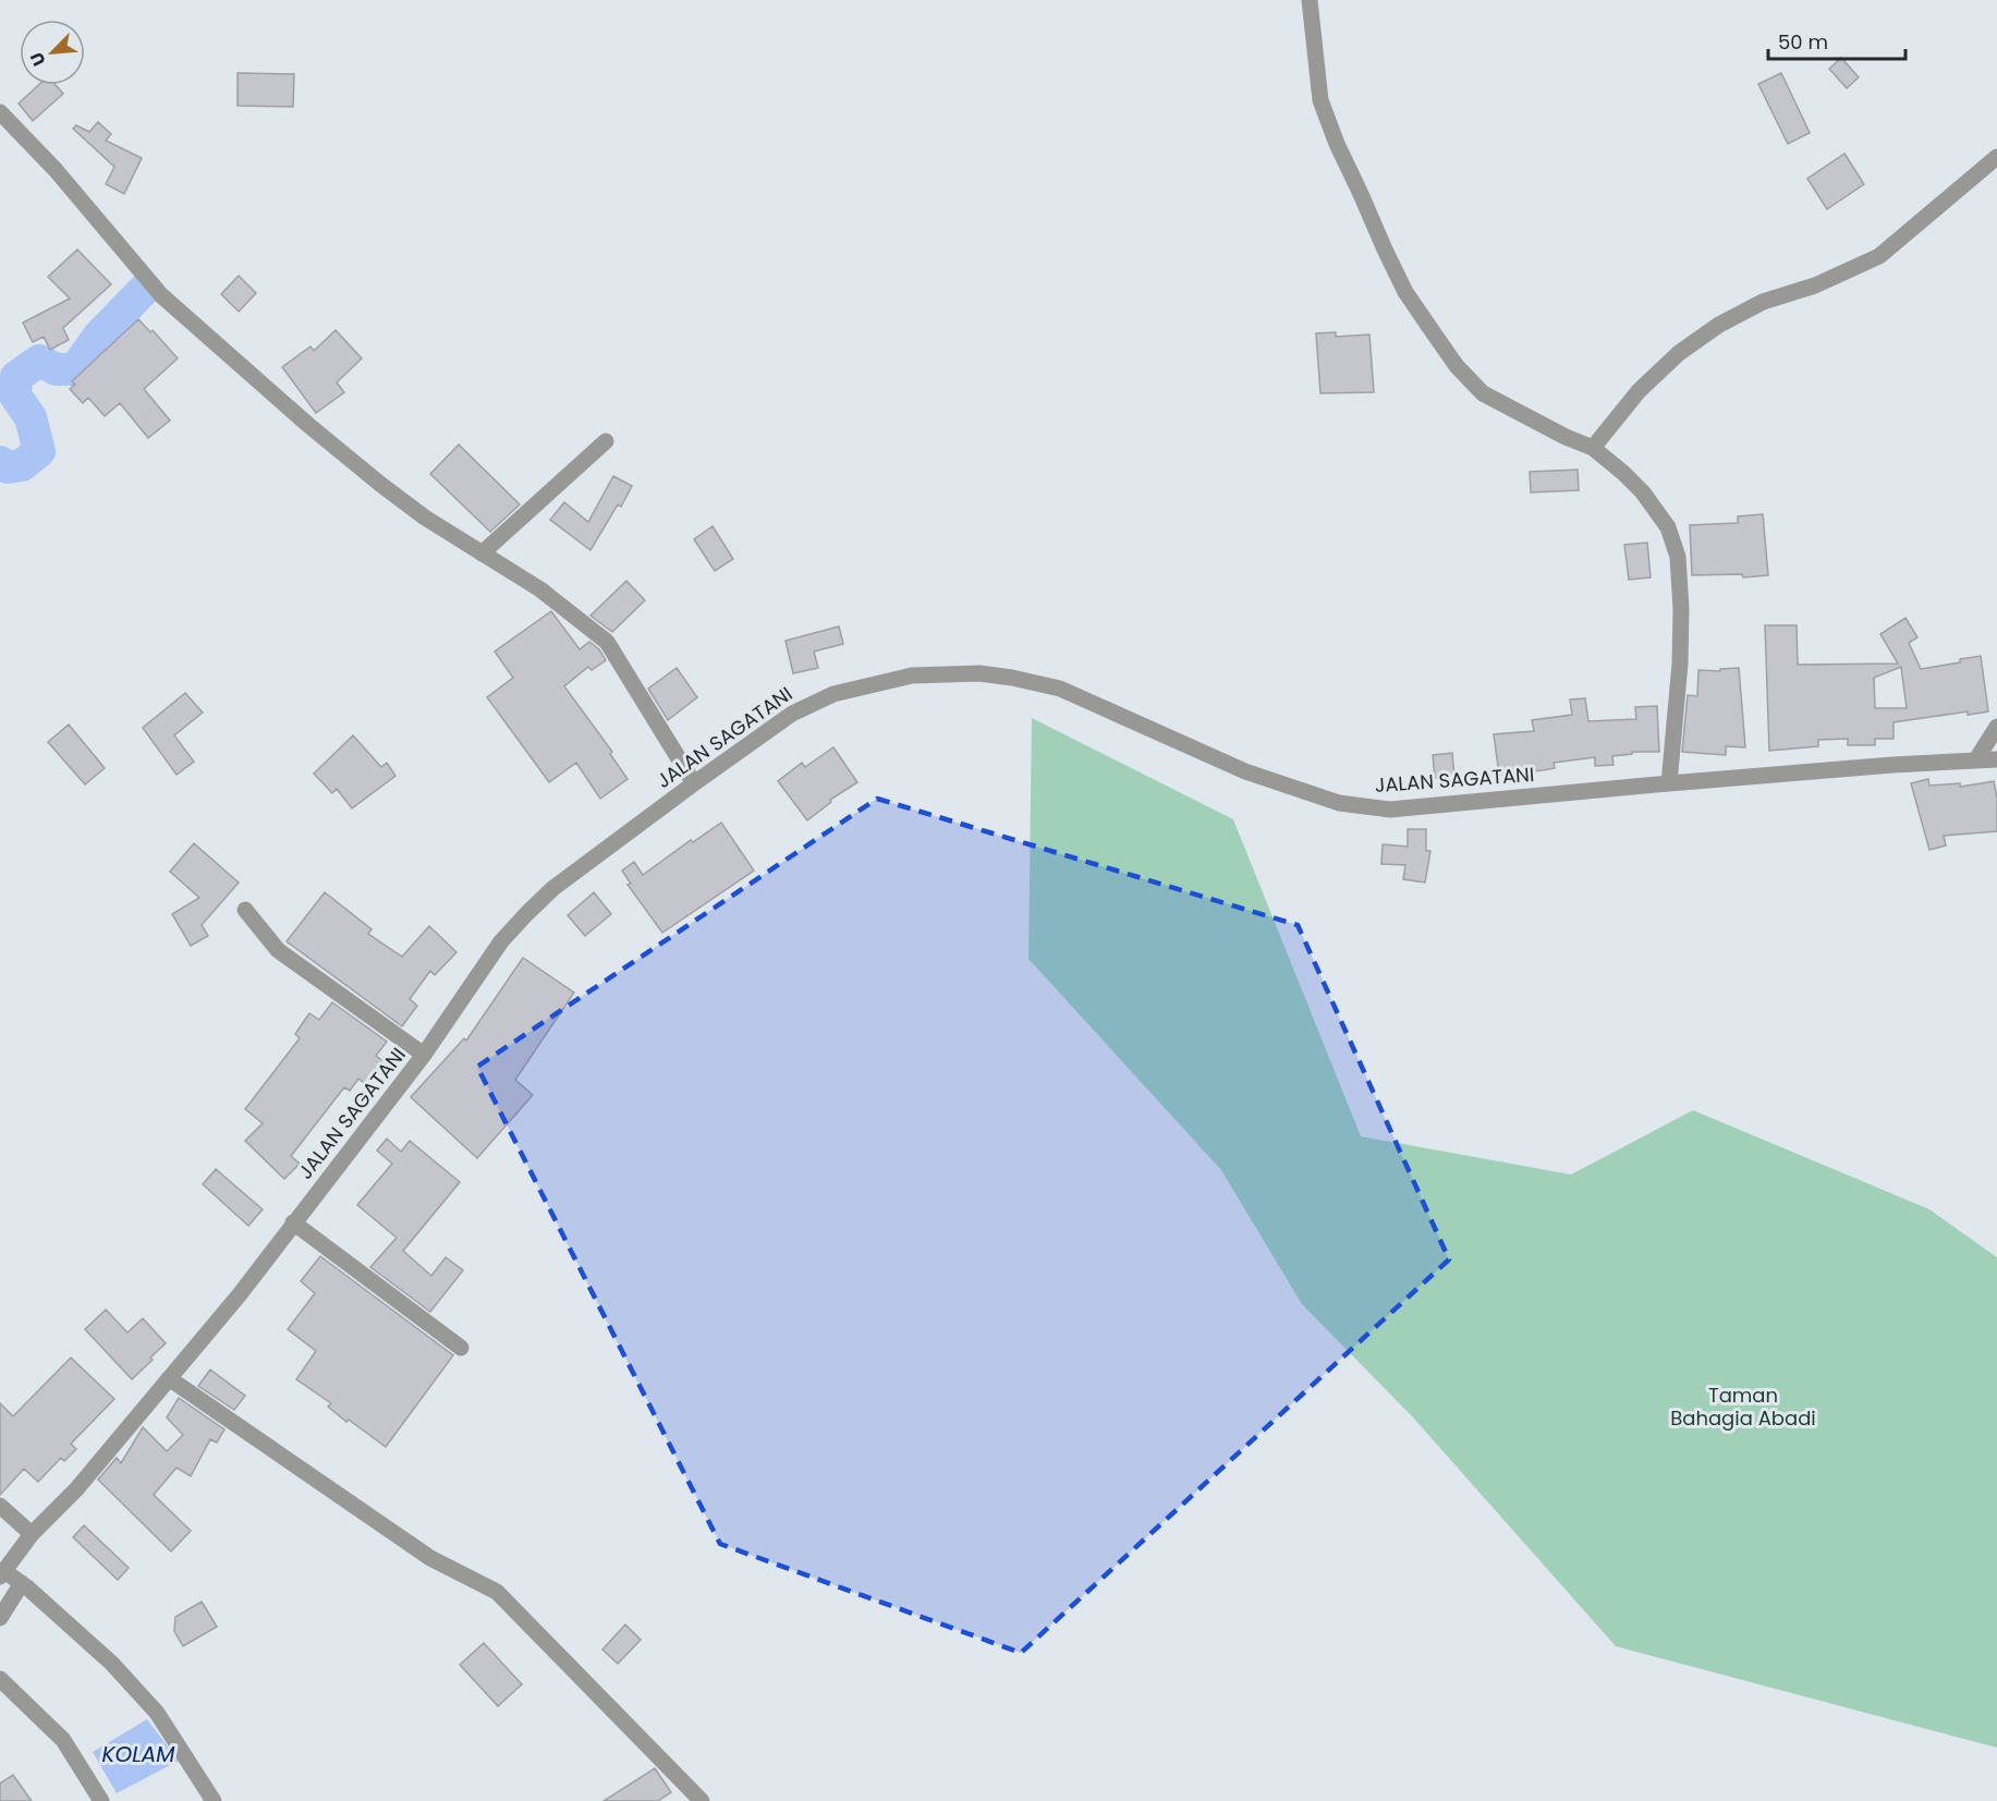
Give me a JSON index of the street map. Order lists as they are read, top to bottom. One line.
{"streets":{"street":["JALAN SAGATANI"]},"water":["KOLAM"],"parks":["Taman Bahagia Abadi"],"scale_bar":"50 m","north":"bottom left"}
